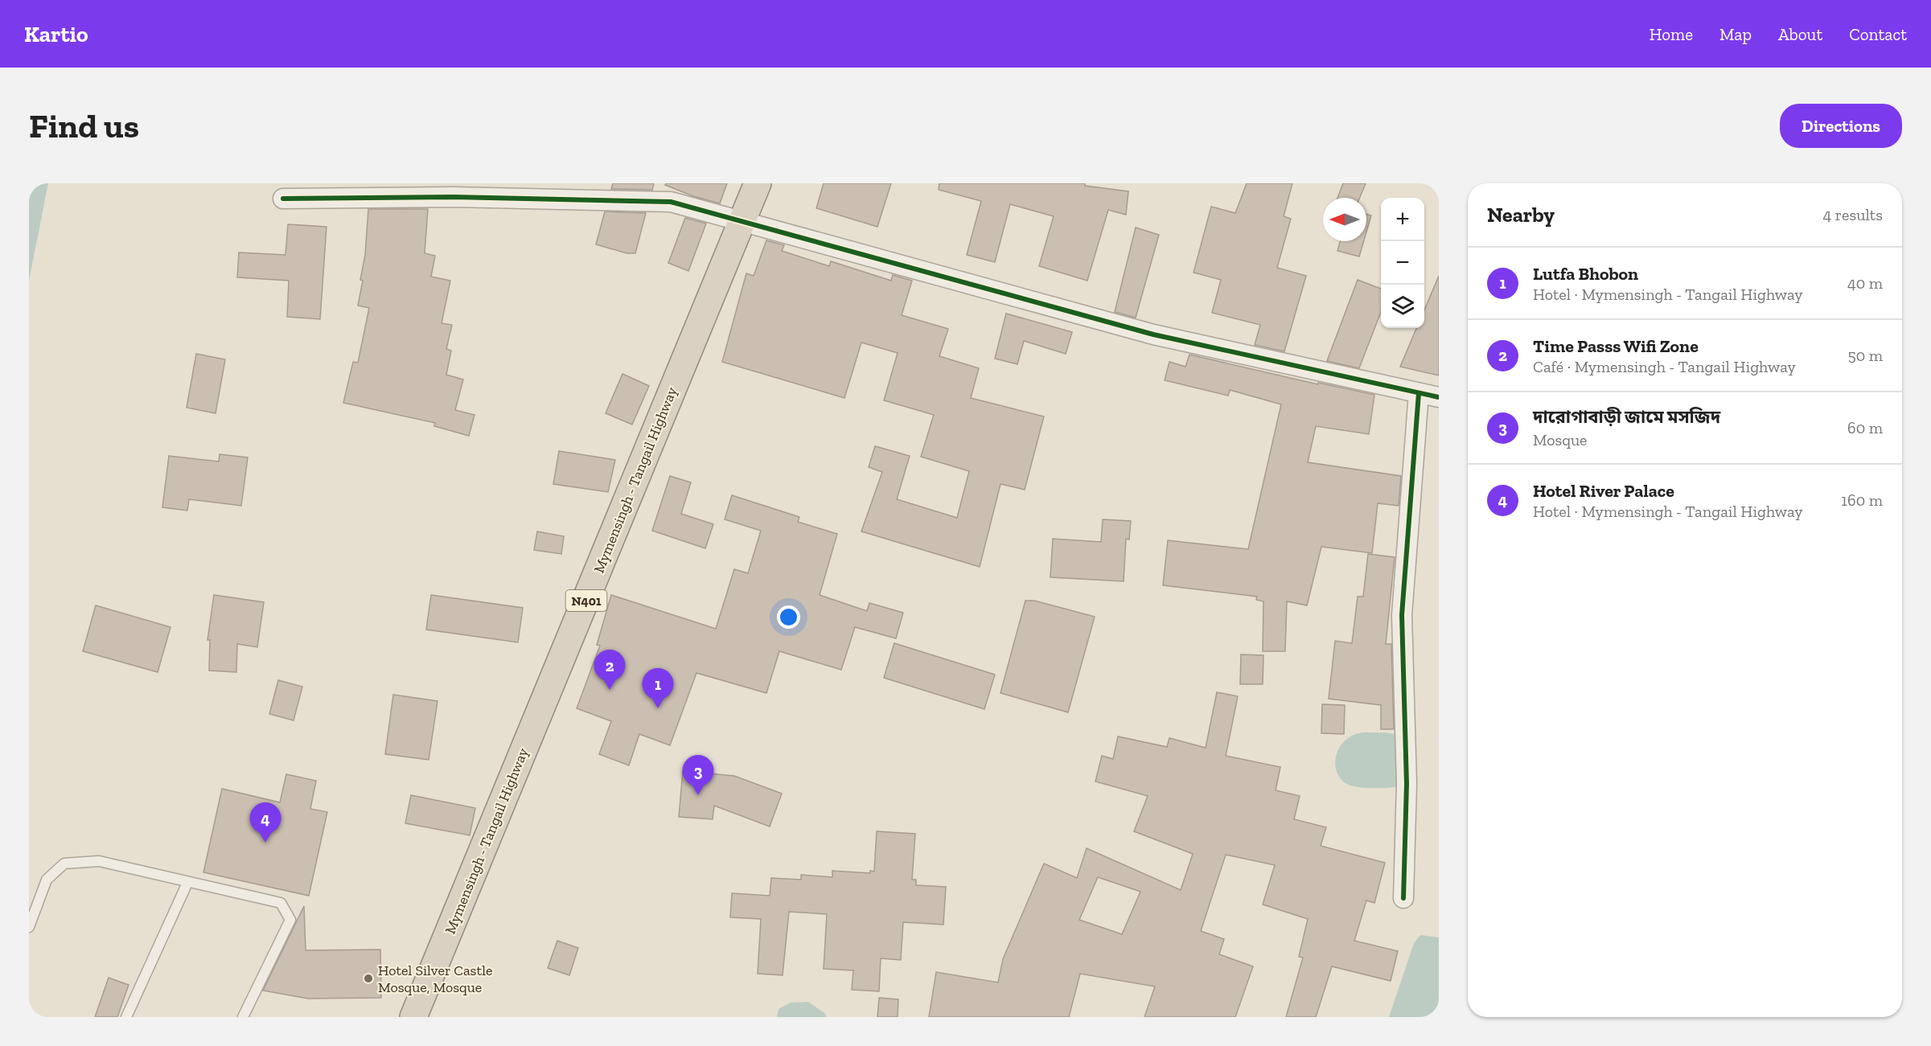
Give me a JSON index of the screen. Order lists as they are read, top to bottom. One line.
{"streets":{"highway":["Mymensingh - Tangail Highway","N401"]},"places":["Hotel Silver Castle Mosque, Mosque"],"north":"left","page":{"header":"Kartio","nav":["Home","Map","About","Contact"],"buttons":"Directions","title":"Find us","heading":["Nearby","4 results"],"map_buttons":["+","−"],"list":[{"mark":"1","name":"Lutfa Bhobon","note":"Hotel · Mymensingh - Tangail Highway","value":"40 m"},{"mark":"2","name":"Time Passs Wifi Zone","note":"Café · Mymensingh - Tangail Highway","value":"50 m"},{"mark":"3","name":"দারোগাবাড়ী জামে মসজিদ","note":"Mosque","value":"60 m"},{"mark":"4","name":"Hotel River Palace","note":"Hotel · Mymensingh - Tangail Highway","value":"160 m"}],"pins":["2","1","3","4"]}}
